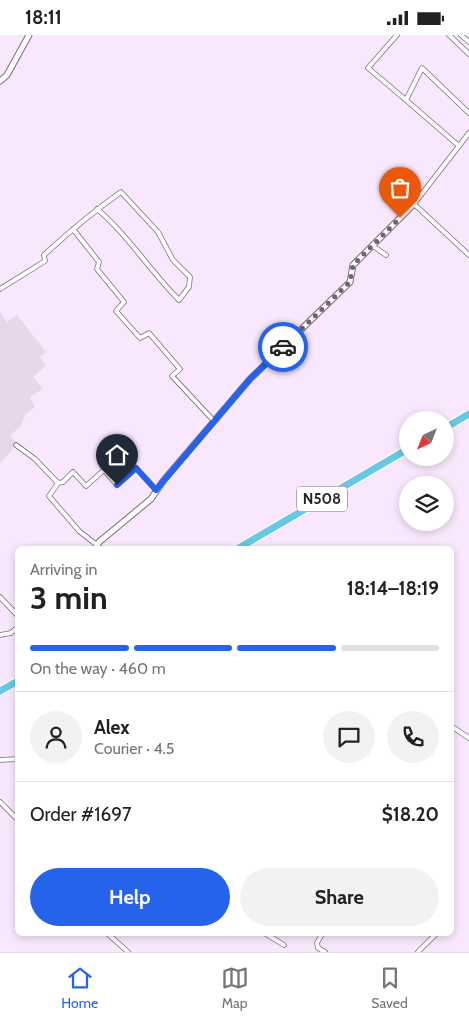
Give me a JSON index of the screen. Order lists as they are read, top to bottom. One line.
{"streets":{"highway":["N508"]},"north":"bottom left","page":{"status":"18:11","heading":["3 min","Arriving in","18:14–18:19"],"panel":["Alex","Courier · 4.5","Order #1697","$18.20"],"bar":"On the way · 460 m","buttons":["Help","Share"],"tabs":["Home","Map","Saved"]}}
